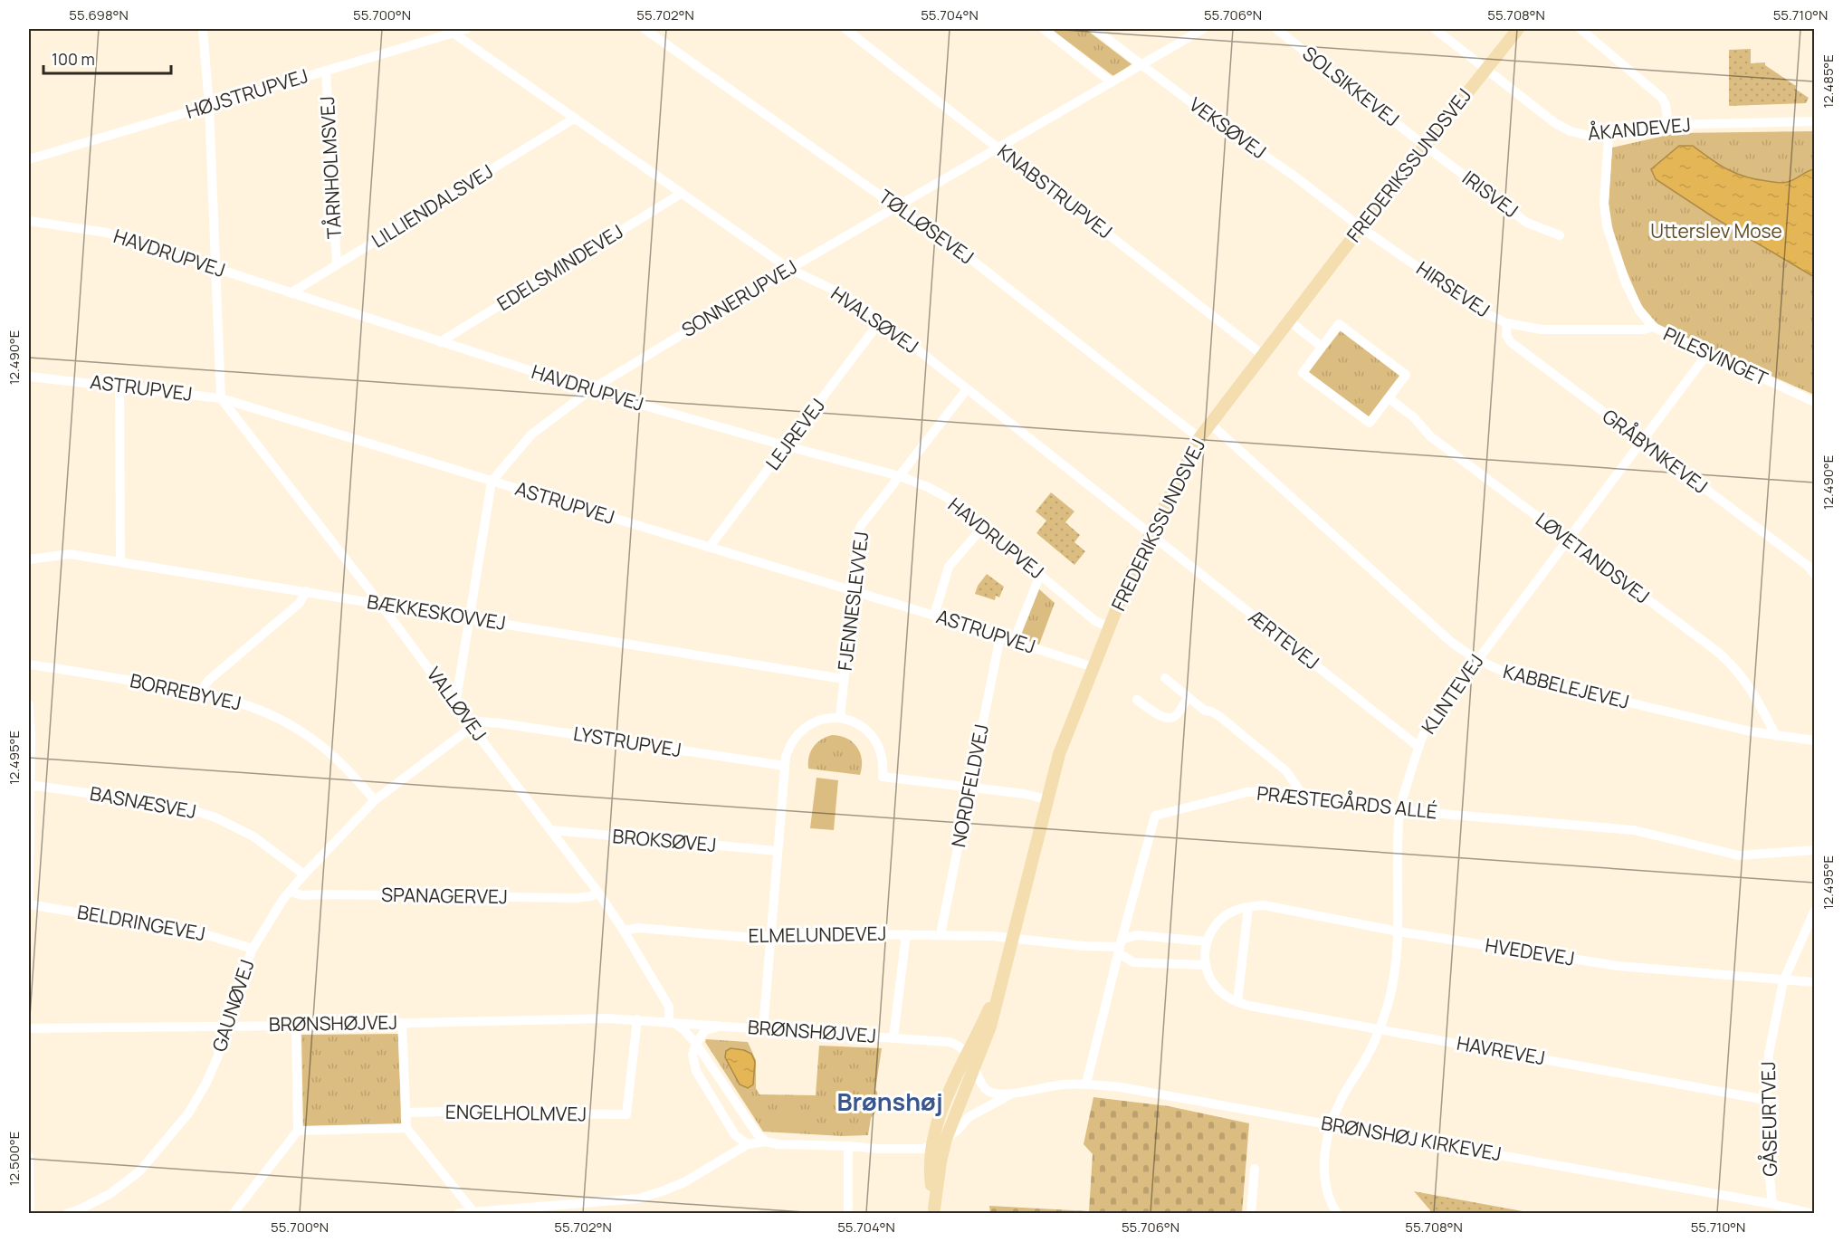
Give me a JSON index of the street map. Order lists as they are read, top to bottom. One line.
{"streets":{"main road":["FREDERIKSSUNDSVEJ"],"street":["SOLSIKKEVEJ","HØJSTRUPVEJ","VEKSØVEJ","ÅKANDEVEJ","TÅRNHOLMSVEJ","KNABSTRUPVEJ","IRISVEJ","LILLIENDALSVEJ","TØLLØSEVEJ","HAVDRUPVEJ","EDELSMINDEVEJ","HIRSEVEJ","SONNERUPVEJ","HVALSØVEJ","PILESVINGET","ASTRUPVEJ","LEJREVEJ","GRÅBYNKEVEJ","LØVETANDSVEJ","FJENNESLEVVEJ","BÆKKESKOVVEJ","ÆRTEVEJ","KABBELEJEVEJ","BORREBYVEJ","KLINTEVEJ","VALLØVEJ","LYSTRUPVEJ","NORDFELDVEJ","BASNÆSVEJ","PRÆSTEGÅRDS ALLÉ","BROKSØVEJ","SPANAGERVEJ","BELDRINGEVEJ","ELMELUNDEVEJ","HVEDEVEJ","GAUNØVEJ","BRØNSHØJVEJ","HAVREVEJ","ENGELHOLMVEJ","GÅSEURTVEJ","BRØNSHØJ KIRKEVEJ"]},"crossings":[["SOLSIKKEVEJ","FREDERIKSSUNDSVEJ"],["SOLSIKKEVEJ","IRISVEJ"],["HØJSTRUPVEJ","TÅRNHOLMSVEJ"],["HØJSTRUPVEJ","HVALSØVEJ"],["VEKSØVEJ","FREDERIKSSUNDSVEJ"],["VEKSØVEJ","HIRSEVEJ"],["VEKSØVEJ","SONNERUPVEJ"],["ÅKANDEVEJ","FREDERIKSSUNDSVEJ"],["ÅKANDEVEJ","PILESVINGET"],["FREDERIKSSUNDSVEJ","KNABSTRUPVEJ"],["FREDERIKSSUNDSVEJ","IRISVEJ"],["FREDERIKSSUNDSVEJ","TØLLØSEVEJ"],["FREDERIKSSUNDSVEJ","HAVDRUPVEJ"],["FREDERIKSSUNDSVEJ","HIRSEVEJ"],["FREDERIKSSUNDSVEJ","HVALSØVEJ"],["FREDERIKSSUNDSVEJ","ASTRUPVEJ"],["FREDERIKSSUNDSVEJ","ÆRTEVEJ"],["FREDERIKSSUNDSVEJ","KABBELEJEVEJ"],["FREDERIKSSUNDSVEJ","ELMELUNDEVEJ"],["FREDERIKSSUNDSVEJ","BRØNSHØJVEJ"],["FREDERIKSSUNDSVEJ","BRØNSHØJ KIRKEVEJ"],["TÅRNHOLMSVEJ","LILLIENDALSVEJ"],["KNABSTRUPVEJ","SONNERUPVEJ"],["LILLIENDALSVEJ","HAVDRUPVEJ"],["LILLIENDALSVEJ","HVALSØVEJ"],["TØLLØSEVEJ","SONNERUPVEJ"],["HAVDRUPVEJ","EDELSMINDEVEJ"],["HAVDRUPVEJ","SONNERUPVEJ"],["HAVDRUPVEJ","LEJREVEJ"],["HAVDRUPVEJ","FJENNESLEVVEJ"],["EDELSMINDEVEJ","HVALSØVEJ"],["HIRSEVEJ","PILESVINGET"],["HIRSEVEJ","GRÅBYNKEVEJ"],["SONNERUPVEJ","HVALSØVEJ"],["SONNERUPVEJ","ASTRUPVEJ"],["SONNERUPVEJ","BÆKKESKOVVEJ"],["SONNERUPVEJ","VALLØVEJ"],["HVALSØVEJ","LEJREVEJ"],["HVALSØVEJ","FJENNESLEVVEJ"],["HVALSØVEJ","ÆRTEVEJ"],["PILESVINGET","KLINTEVEJ"],["ASTRUPVEJ","LEJREVEJ"],["ASTRUPVEJ","FJENNESLEVVEJ"],["ASTRUPVEJ","VALLØVEJ"],["ASTRUPVEJ","NORDFELDVEJ"],["GRÅBYNKEVEJ","KLINTEVEJ"],["LØVETANDSVEJ","KABBELEJEVEJ"],["LØVETANDSVEJ","KLINTEVEJ"],["FJENNESLEVVEJ","BÆKKESKOVVEJ"],["BÆKKESKOVVEJ","VALLØVEJ"],["ÆRTEVEJ","KLINTEVEJ"],["KABBELEJEVEJ","KLINTEVEJ"],["BORREBYVEJ","GAUNØVEJ"],["KLINTEVEJ","PRÆSTEGÅRDS ALLÉ"],["KLINTEVEJ","HVEDEVEJ"],["KLINTEVEJ","HAVREVEJ"],["KLINTEVEJ","BRØNSHØJ KIRKEVEJ"],["VALLØVEJ","LYSTRUPVEJ"],["VALLØVEJ","BROKSØVEJ"],["VALLØVEJ","SPANAGERVEJ"],["VALLØVEJ","ELMELUNDEVEJ"],["VALLØVEJ","GAUNØVEJ"],["VALLØVEJ","BRØNSHØJVEJ"],["LYSTRUPVEJ","GAUNØVEJ"],["NORDFELDVEJ","ELMELUNDEVEJ"],["BASNÆSVEJ","GAUNØVEJ"],["PRÆSTEGÅRDS ALLÉ","ELMELUNDEVEJ"],["PRÆSTEGÅRDS ALLÉ","BRØNSHØJ KIRKEVEJ"],["SPANAGERVEJ","GAUNØVEJ"],["BELDRINGEVEJ","GAUNØVEJ"],["HVEDEVEJ","GÅSEURTVEJ"],["GAUNØVEJ","BRØNSHØJVEJ"],["BRØNSHØJVEJ","ENGELHOLMVEJ"],["HAVREVEJ","GÅSEURTVEJ"],["GÅSEURTVEJ","BRØNSHØJ KIRKEVEJ"]],"districts":["Brønshøj"],"parks":["Utterslev Mose"],"scale_bar":"100 m","coordinates":["55.698°N","55.700°N","55.702°N","55.704°N","55.706°N","55.708°N","55.710°N","12.485°E","12.490°E","12.495°E","12.500°E"]}
